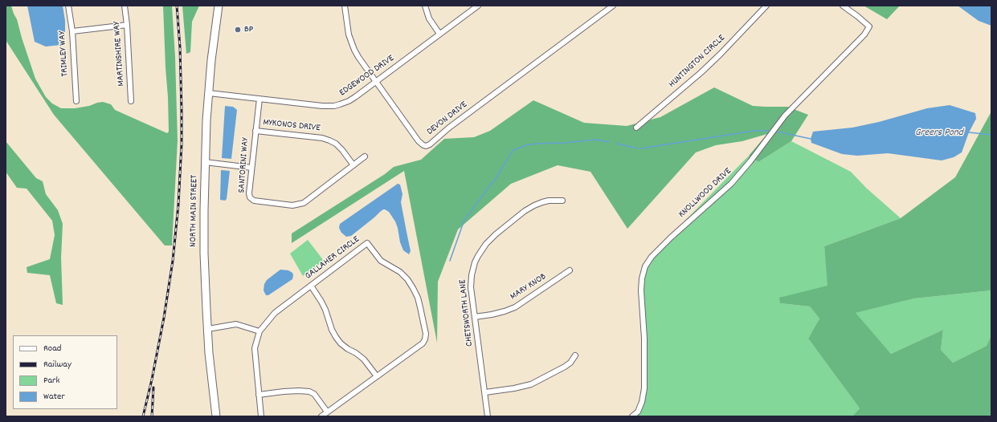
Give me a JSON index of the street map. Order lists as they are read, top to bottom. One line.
{"streets":{"main road":["NORTH MAIN STREET"],"street":["TRIMLEY WAY","MARTINSHIRE WAY","HUNTINGTON CIRCLE","EDGEWOOD DRIVE","DEVON DRIVE","MYKONOS DRIVE","SANTORINI WAY","KNOLLWOOD DRIVE","GALLAHER CIRCLE","MARY KNOB","CHETSWORTH LANE"]},"crossings":[["EDGEWOOD DRIVE","DEVON DRIVE"],["EDGEWOOD DRIVE","SANTORINI WAY"],["EDGEWOOD DRIVE","NORTH MAIN STREET"],["MYKONOS DRIVE","SANTORINI WAY"],["MARY KNOB","CHETSWORTH LANE"]],"water":["Greers Pond"],"places":["BP"],"legend":["Road","Railway","Park","Water"]}
